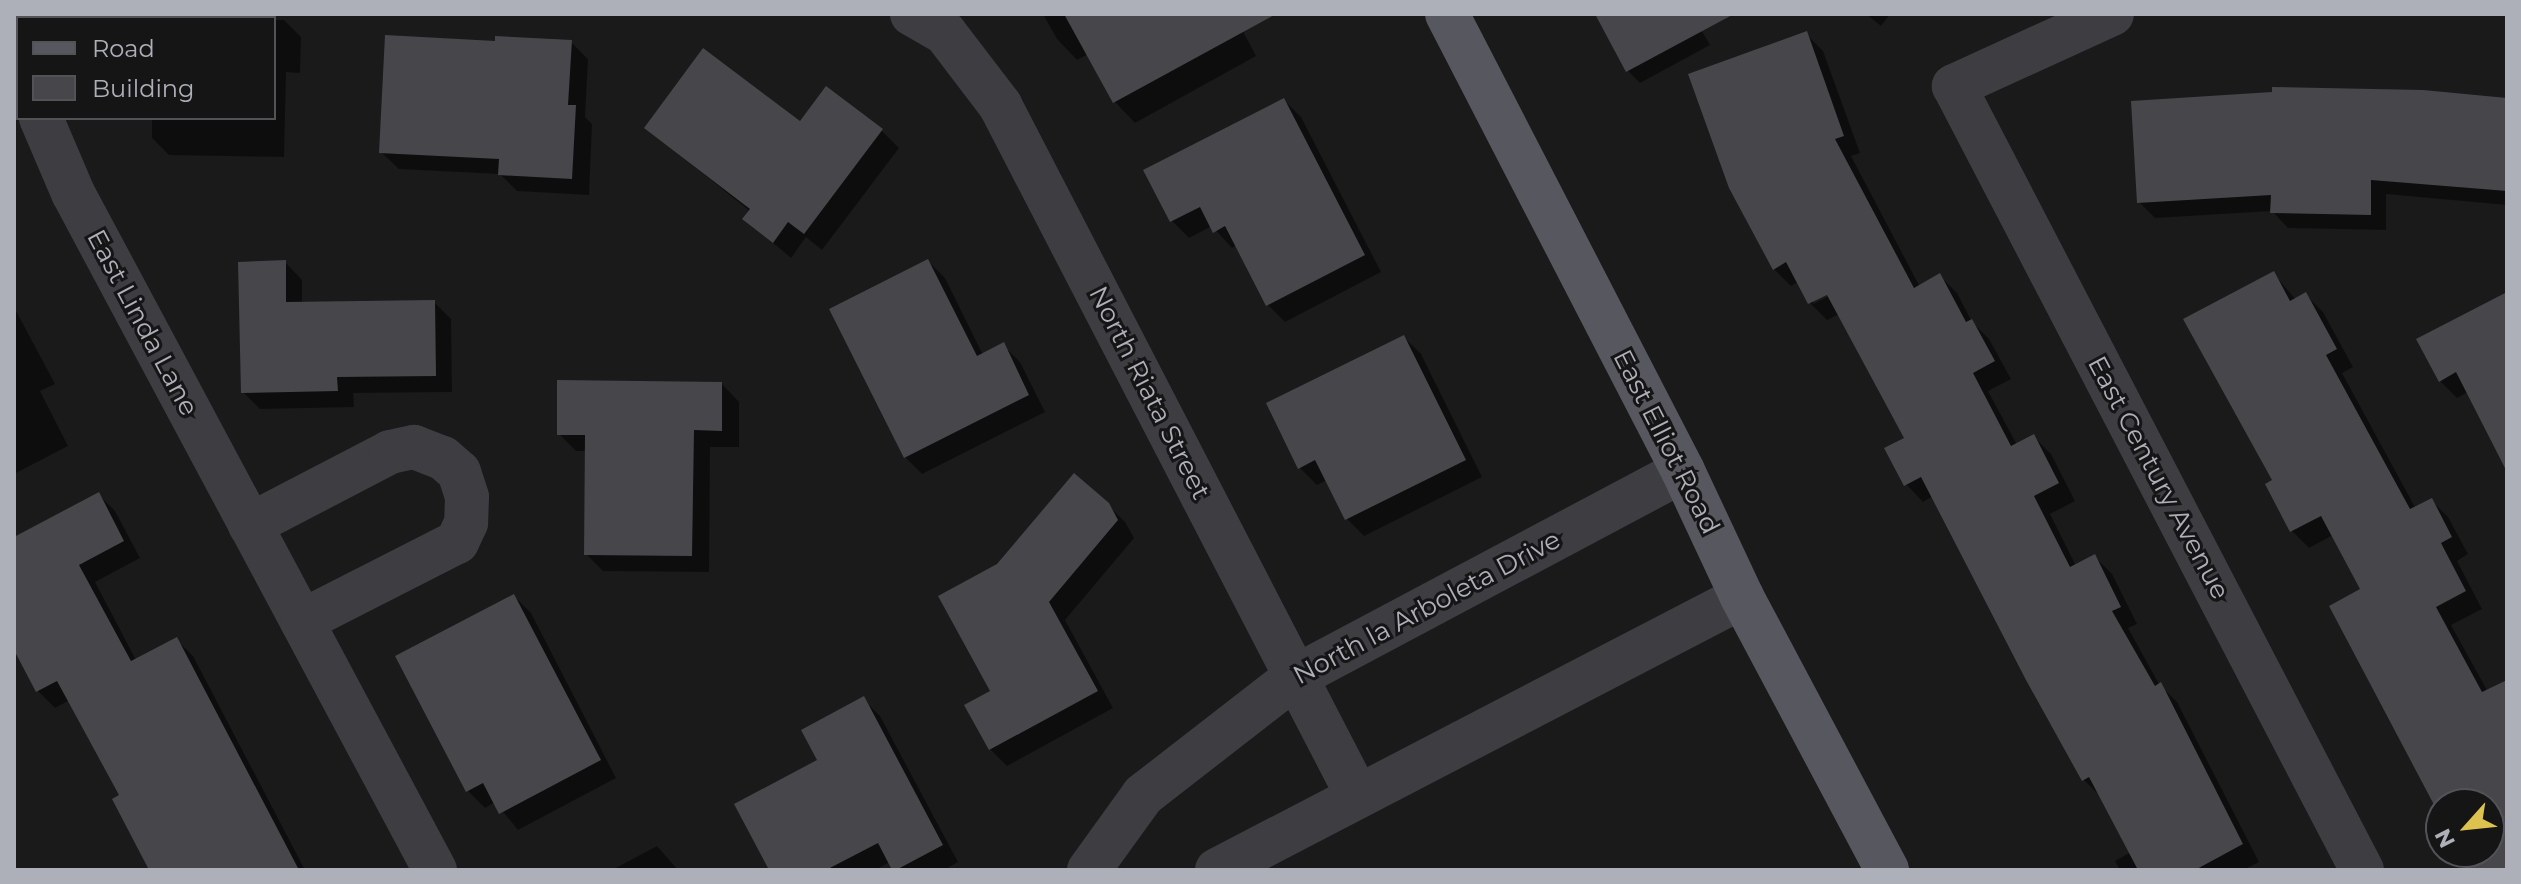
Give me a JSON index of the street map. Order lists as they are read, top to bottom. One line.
{"streets":{"main road":["East Elliot Road"],"street":["East Linda Lane","North Riata Street","East Century Avenue","North la Arboleta Drive"]},"crossings":[["North Riata Street","North la Arboleta Drive"],["East Elliot Road","North la Arboleta Drive"]],"legend":["Road","Building"],"north":"bottom left"}
